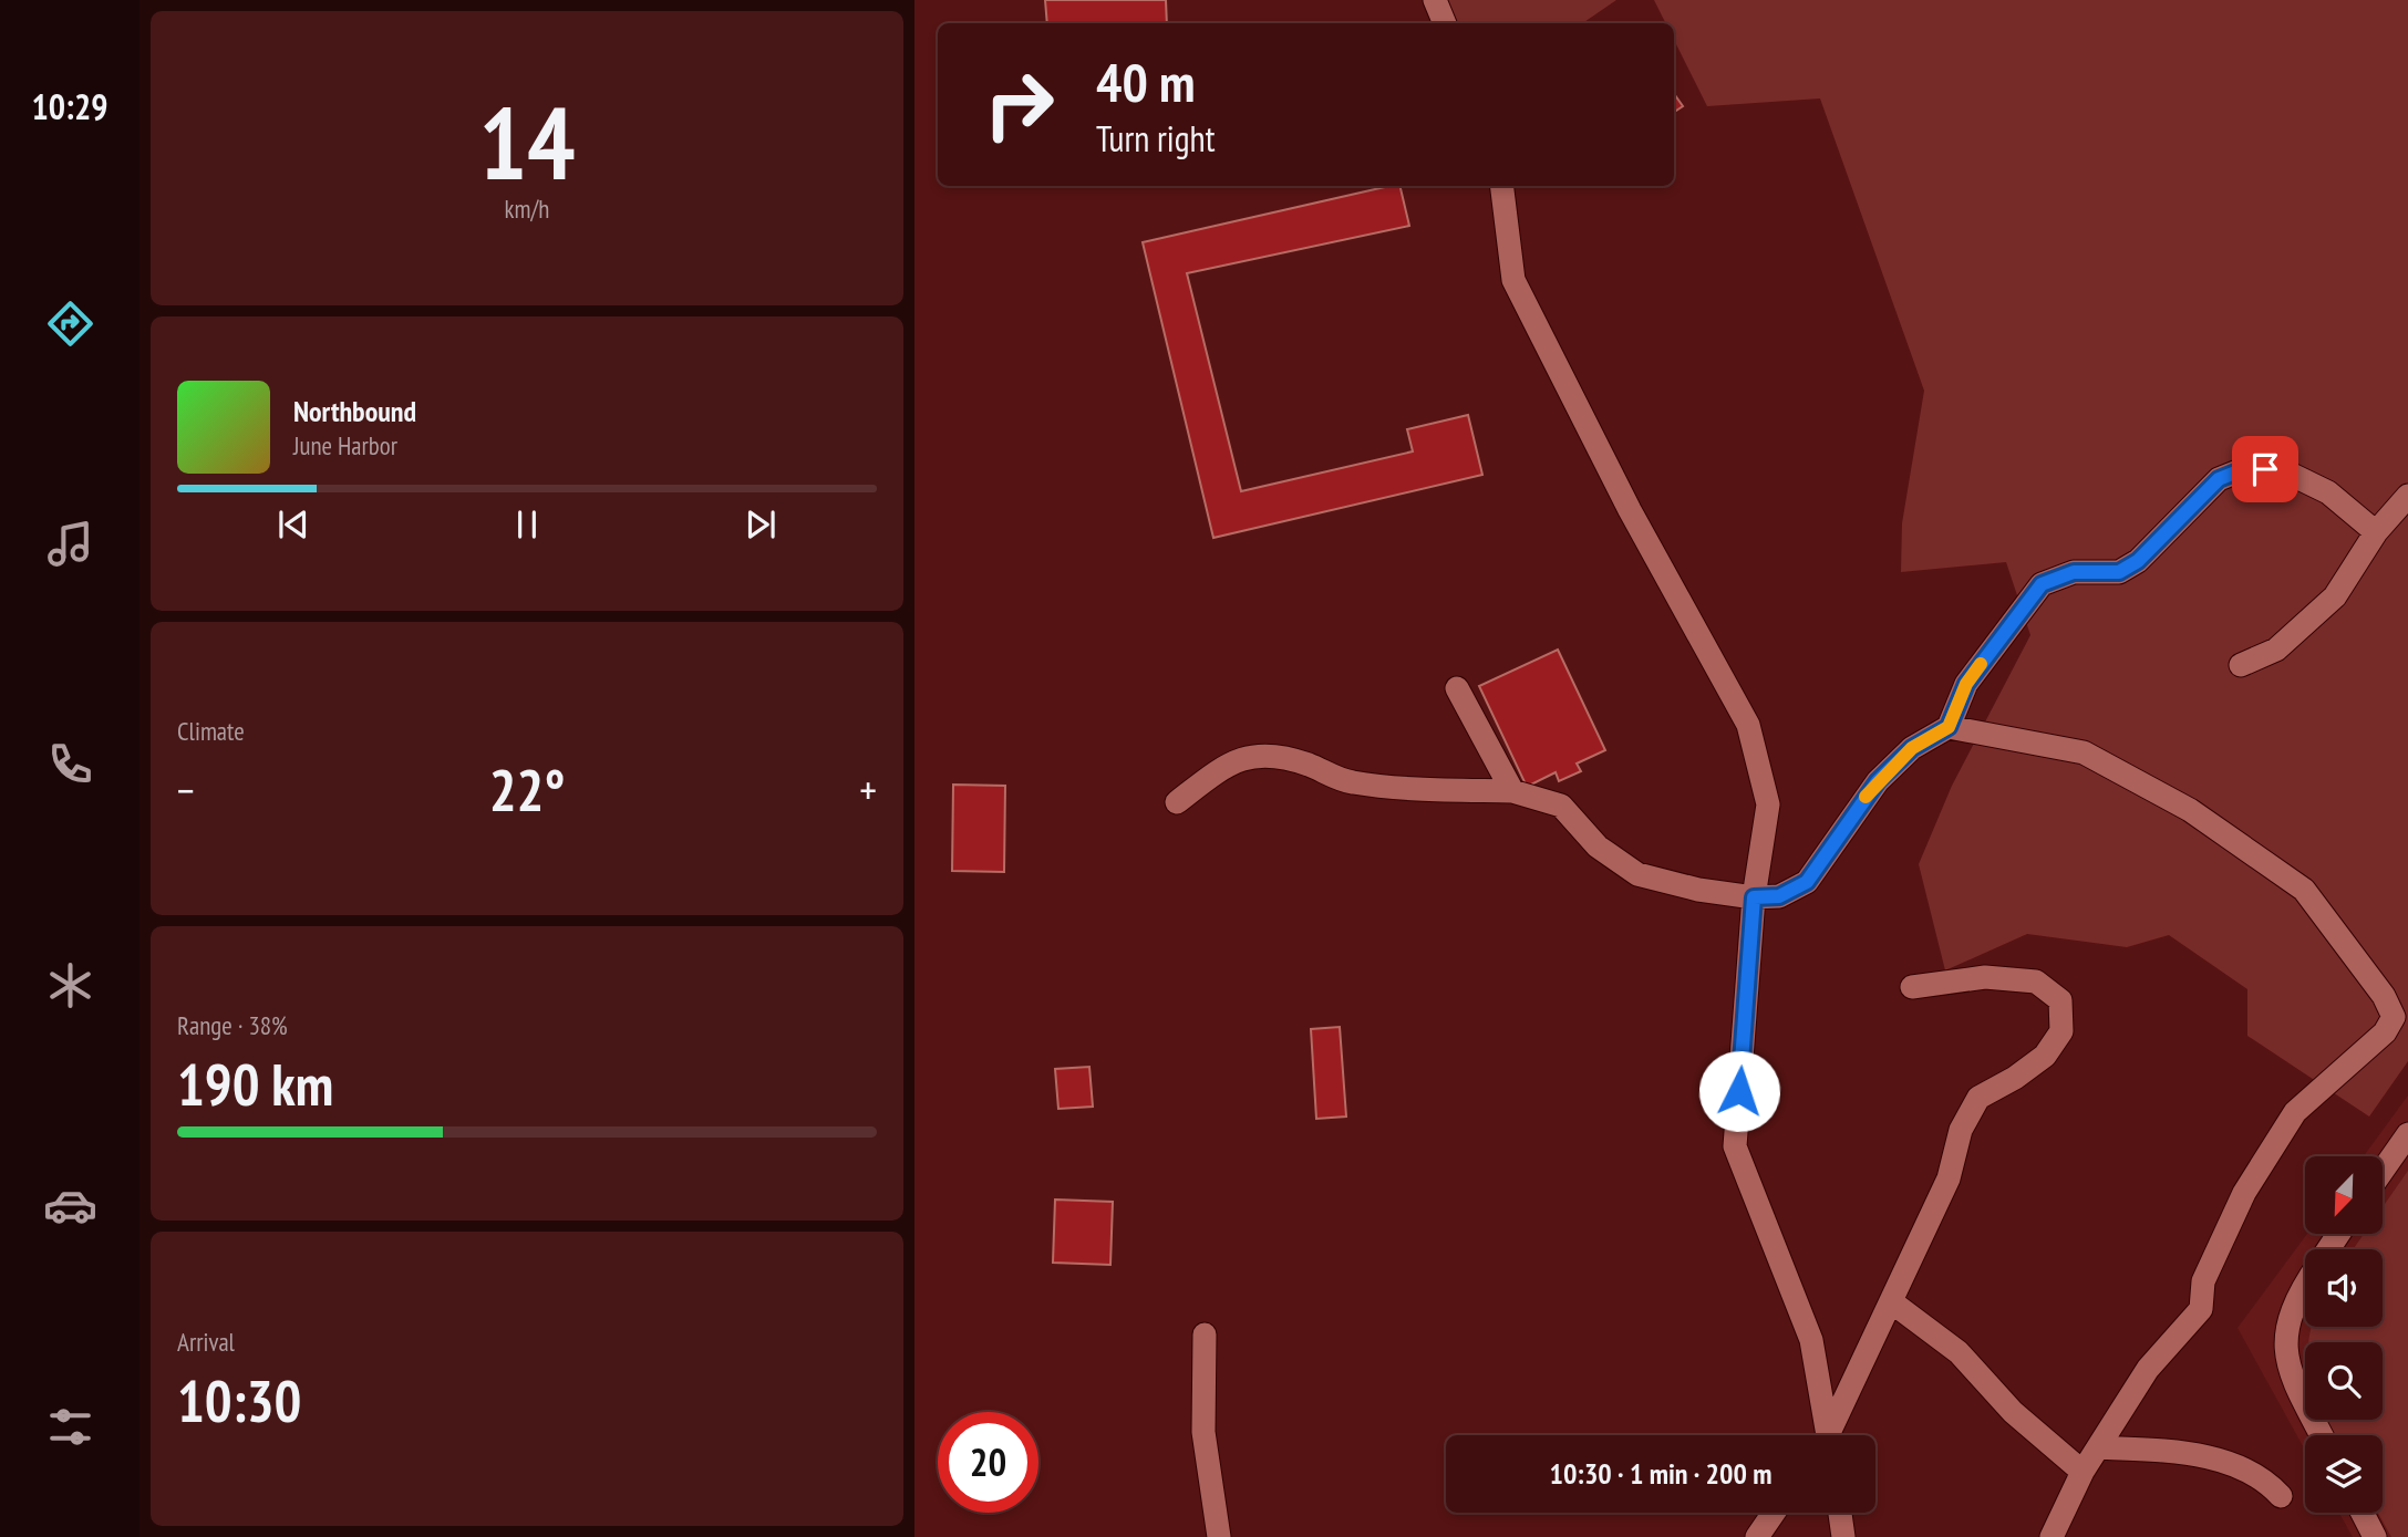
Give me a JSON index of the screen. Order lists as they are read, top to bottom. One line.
{"north":"bottom left","page":{"tabs":"10:29","tile":[["14","km/h"],"Climate",["Range · 38%","190 km"],["Arrival","10:30"]],"turn":["40 m","Turn right"],"song":["Northbound","June Harbor"],"heat":["−","22°","+"],"limit":"20","trip":"10:30 · 1 min · 200 m"}}
